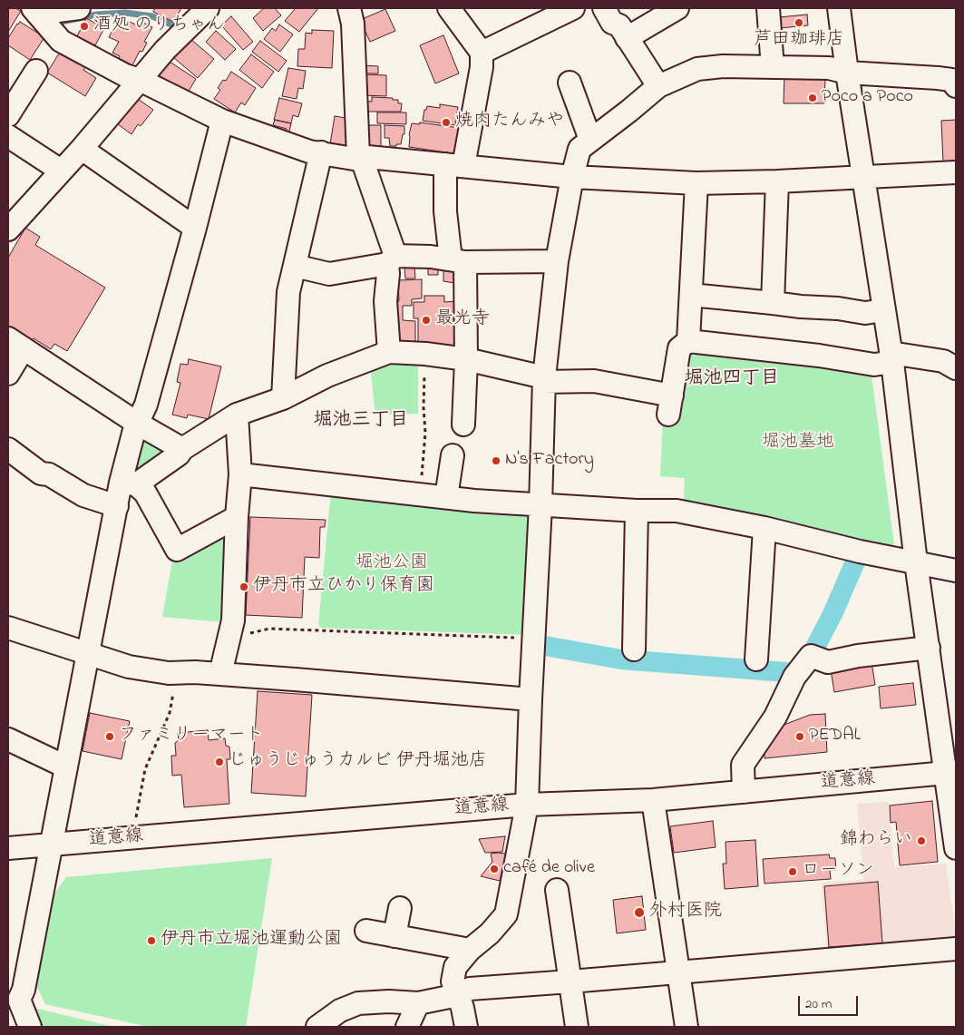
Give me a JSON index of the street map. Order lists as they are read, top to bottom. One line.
{"streets":{"street":["道意線"]},"districts":["堀池四丁目","堀池三丁目"],"parks":["堀池墓地","堀池公園"],"places":["芦田珈琲店","酒処 のりちゃん","Poco a Poco","焼肉たんみや","最光寺","N's Factory","伊丹市立ひかり保育園","ファミリーマート","PEDAL","じゅうじゅうカルビ 伊丹堀池店","錦わらい","café de olive","ローソン","外村医院","伊丹市立堀池運動公園"],"scale_bar":"20 m"}
